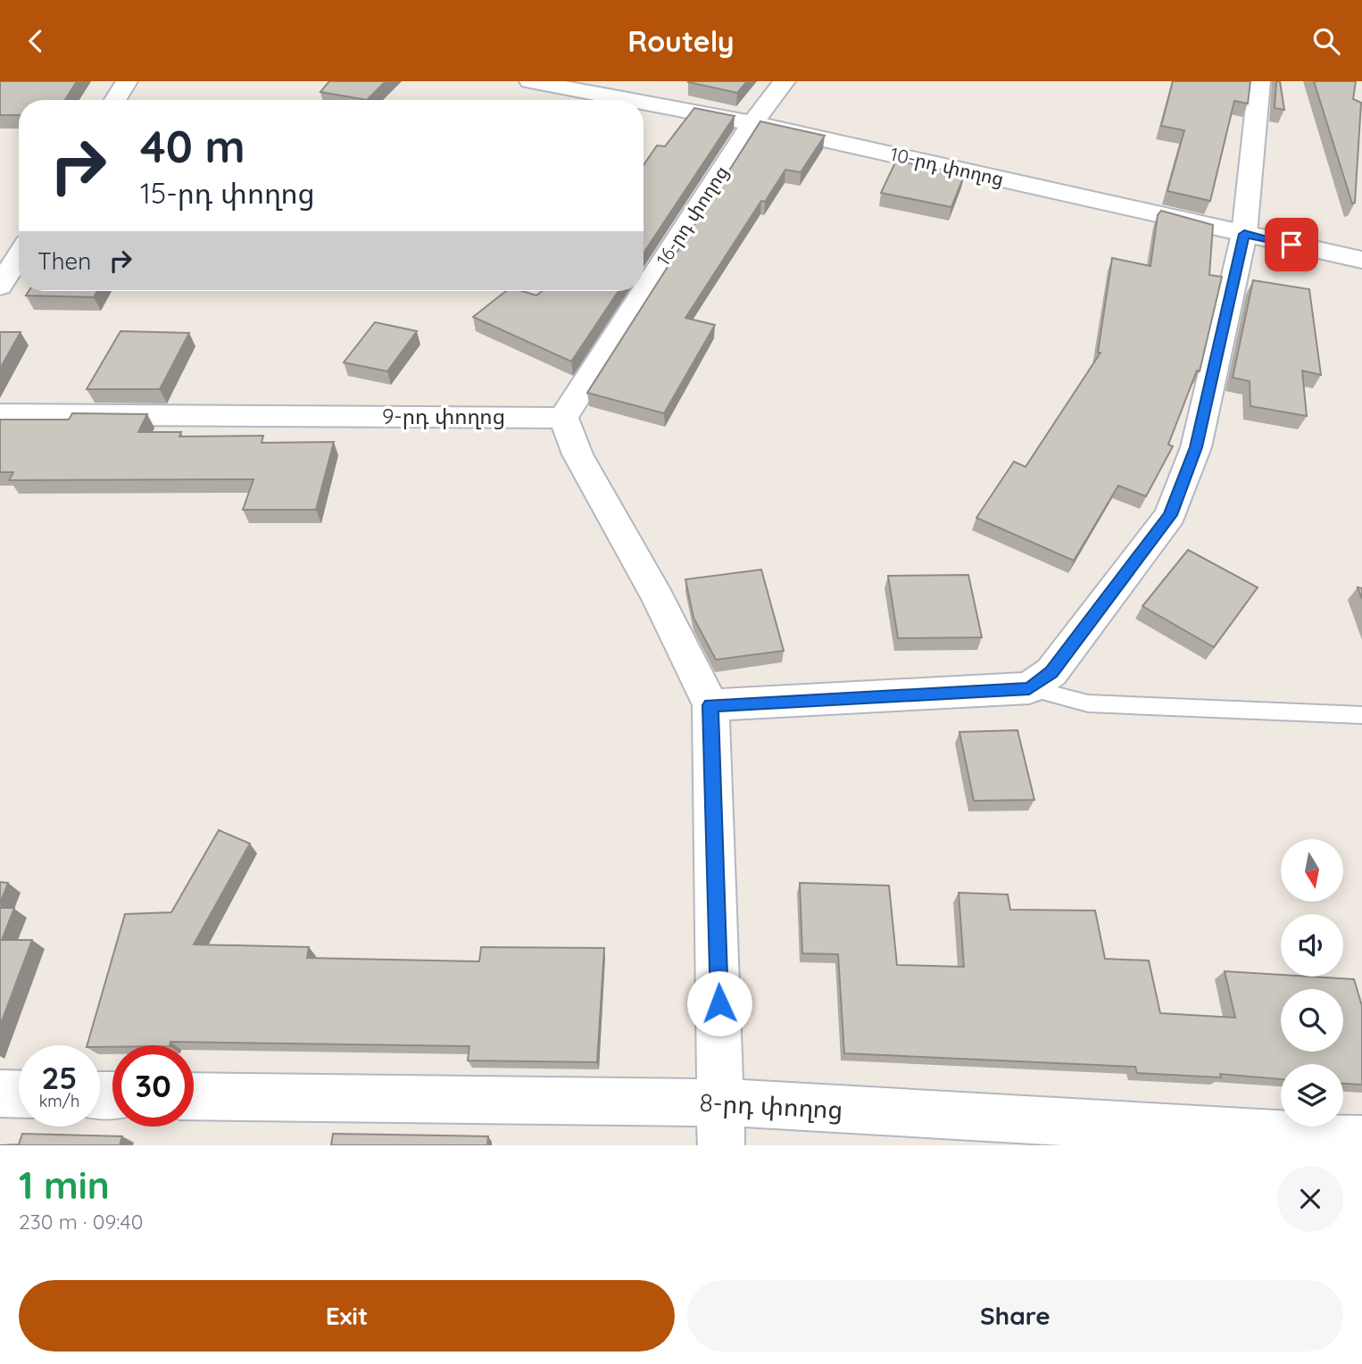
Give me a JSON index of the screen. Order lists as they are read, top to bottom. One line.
{"streets":{"street":["10-րդ փողոց","16-րդ փողոց","9-րդ փողոց","8-րդ փողոց"]},"crossings":[["10-րդ փողոց","16-րդ փողոց"],["16-րդ փողոց","9-րդ փողոց"]],"north":"bottom","page":{"header":"Routely","turn":["40 m","15-րդ փողոց"],"then":"Then","speed":"25 km/h","limit":"30","heading":["1 min","230 m · 09:40"],"buttons":["Exit","Share"]}}
